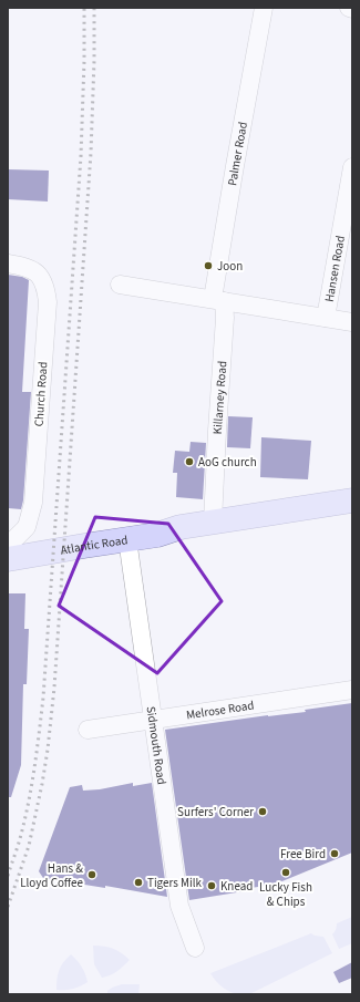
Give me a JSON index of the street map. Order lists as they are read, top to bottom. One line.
{"streets":{"main road":["Atlantic Road"],"street":["Palmer Road","Hansen Road","Church Road","Killarney Road","Melrose Road","Sidmouth Road"]},"crossings":[["Palmer Road","Killarney Road"],["Church Road","Atlantic Road"],["Killarney Road","Atlantic Road"],["Atlantic Road","Sidmouth Road"],["Melrose Road","Sidmouth Road"]],"places":["Joon","AoG church","Surfers' Corner","Free Bird","Lucky Fish & Chips","Hans & Lloyd Coffee","Tigers Milk","Knead"]}
